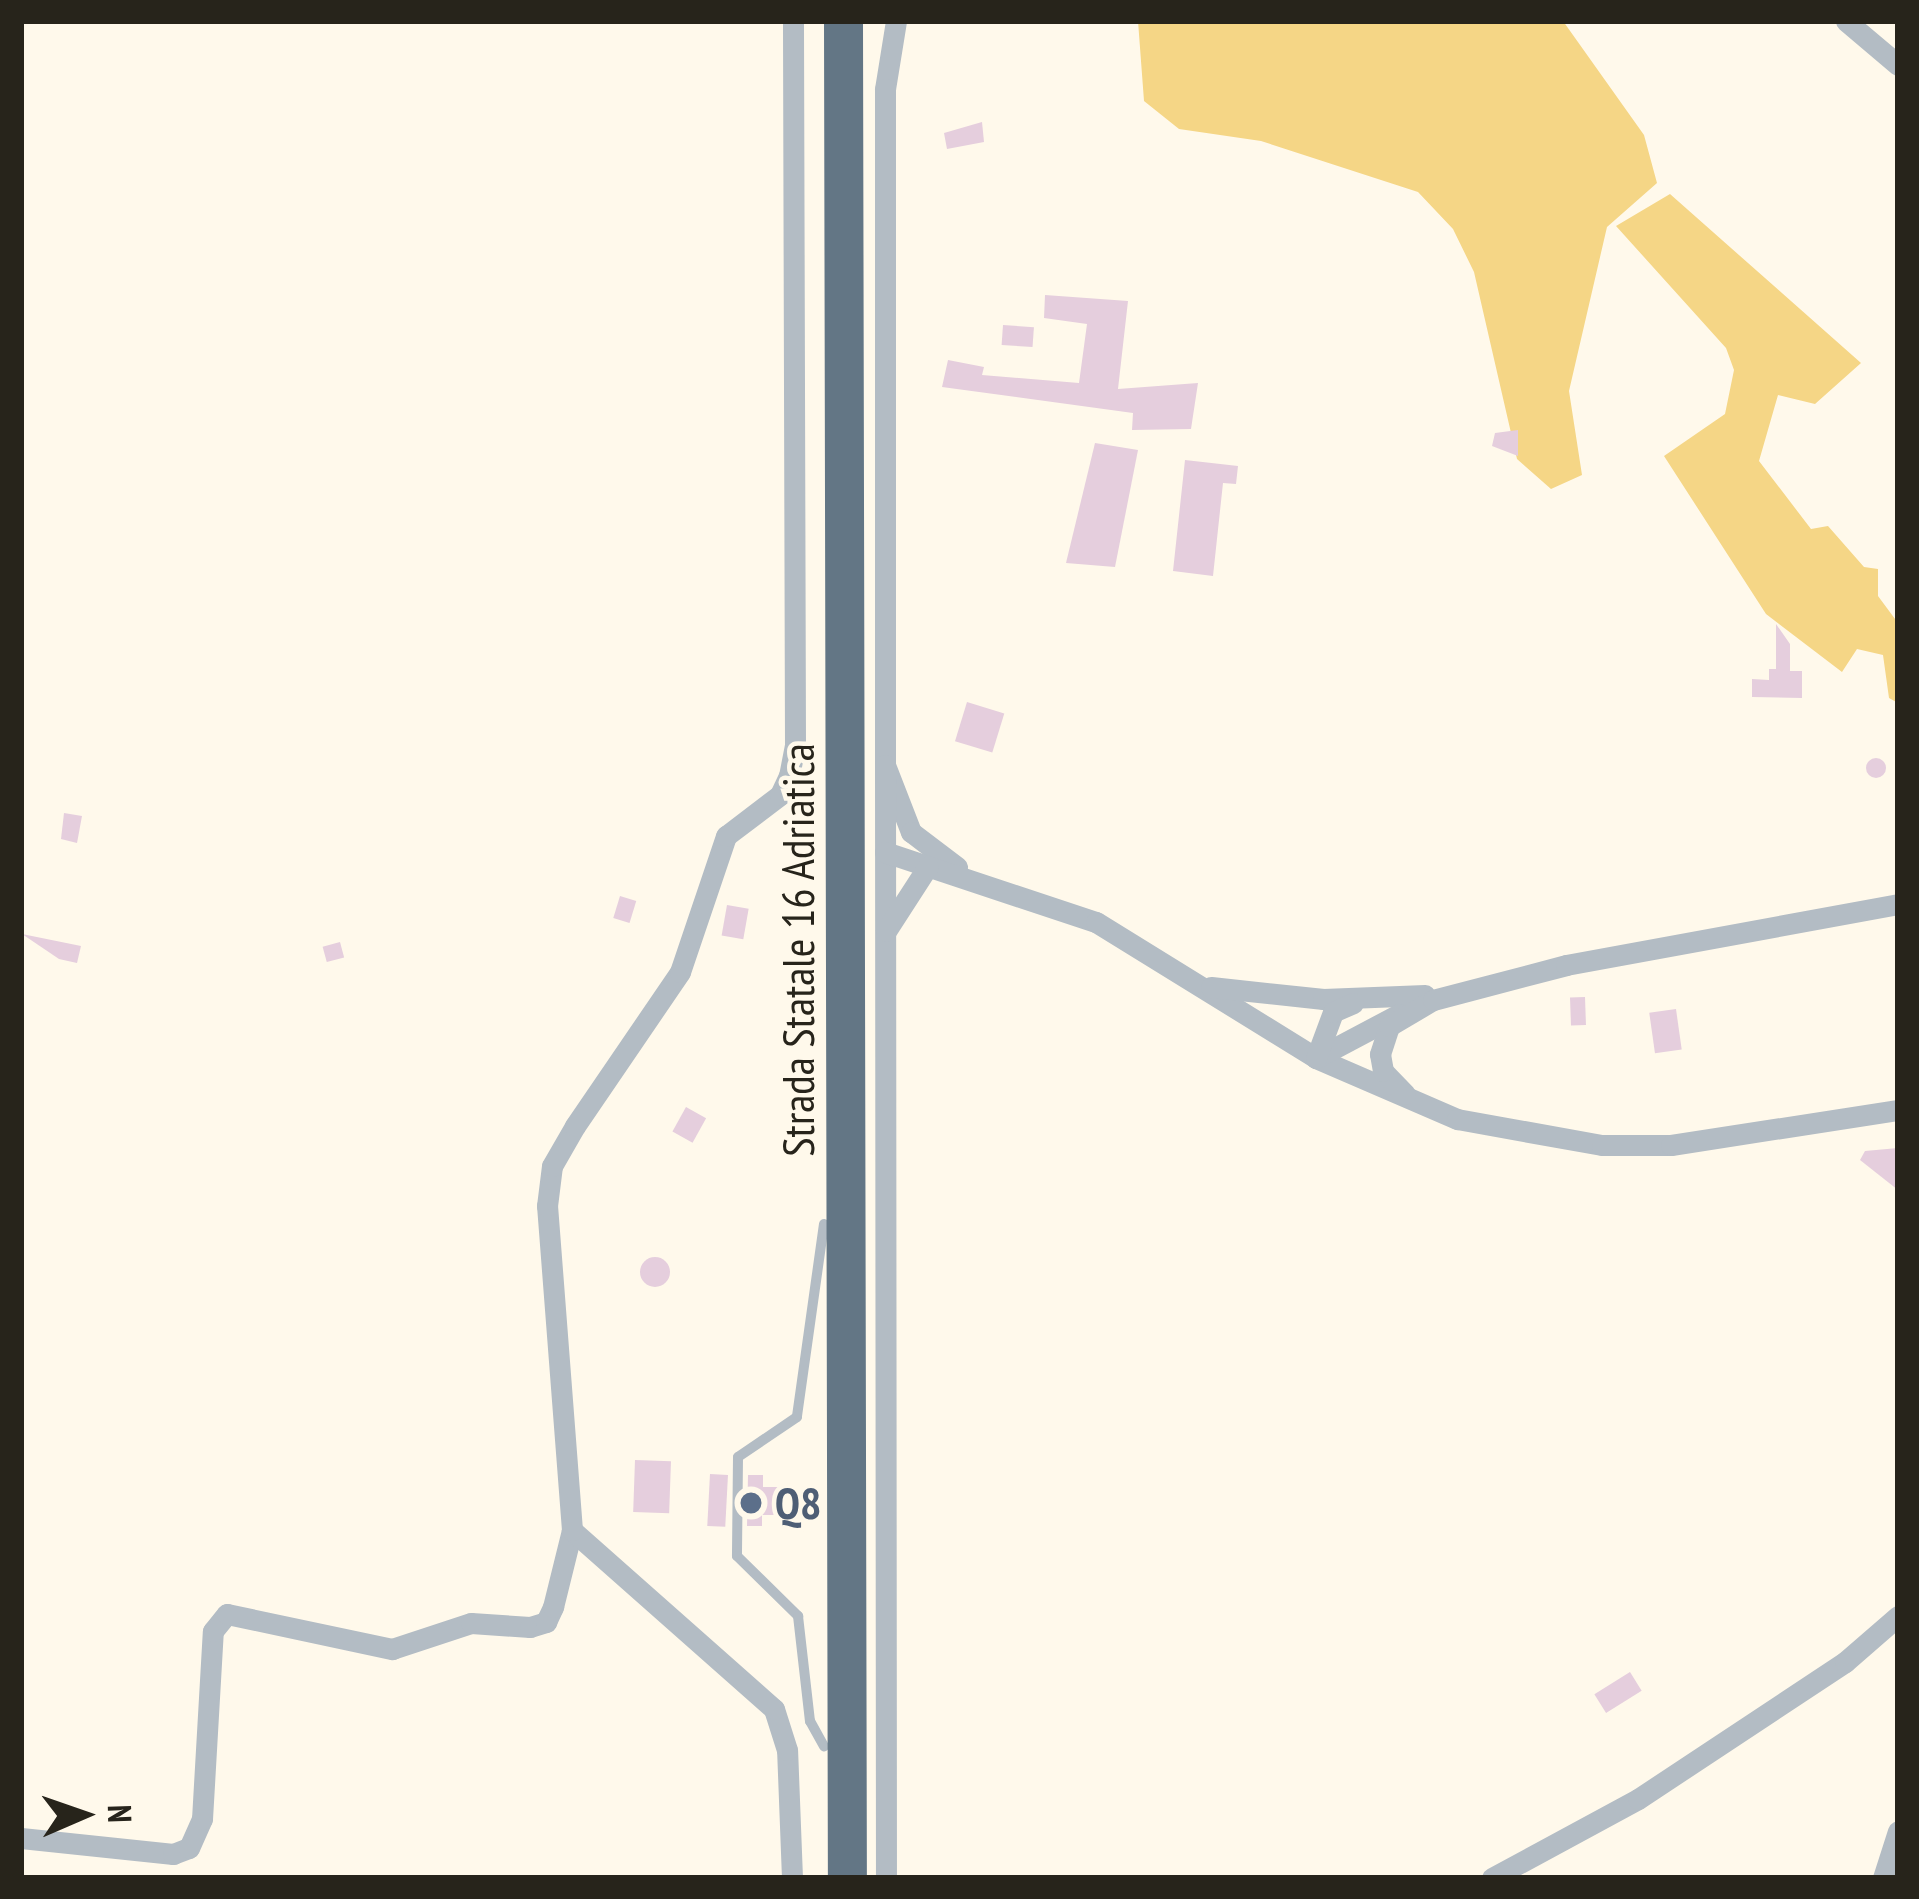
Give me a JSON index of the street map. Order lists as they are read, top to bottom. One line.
{"streets":{"highway":["Strada Statale 16 Adriatica"]},"places":["Q8"],"north":"right"}
